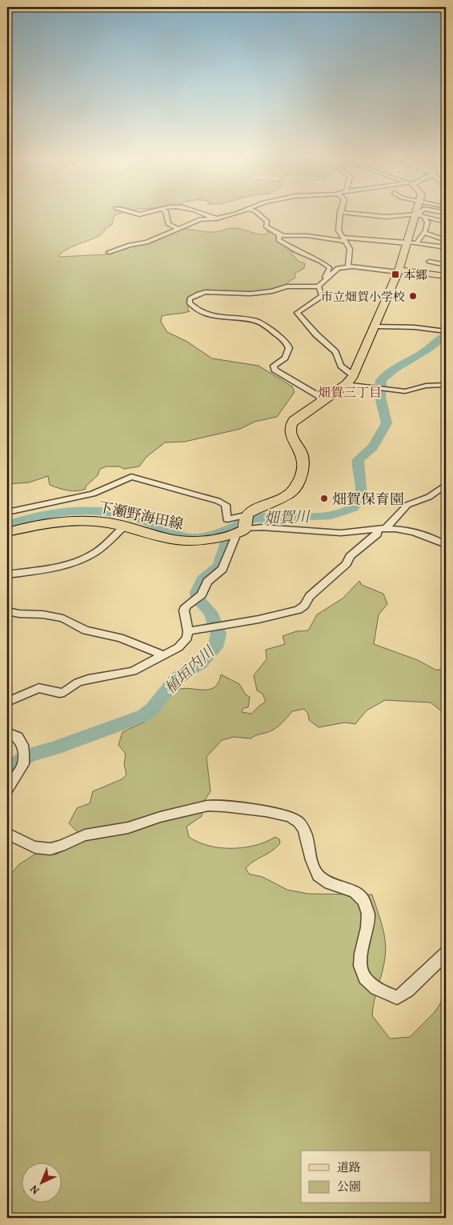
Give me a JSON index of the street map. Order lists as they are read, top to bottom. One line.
{"streets":{"main road":["下瀬野海田線"]},"districts":["畑賀三丁目"],"water":["畑賀川","植垣内川"],"places":{"transit":["本郷"],"other":["市立畑賀小学校","畑賀保育園"]},"legend":["道路","公園"],"north":"bottom left"}
